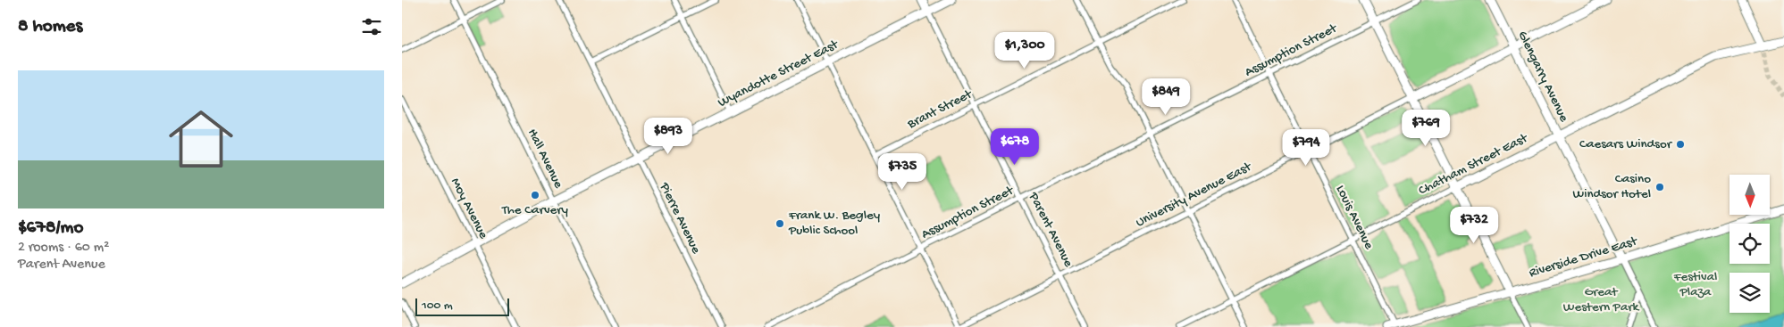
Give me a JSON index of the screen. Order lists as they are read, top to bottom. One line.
{"streets":{"main road":["Wyandotte Street East","Glengarry Avenue","Chatham Street East","University Avenue East","Parent Avenue","Riverside Drive East"],"street":["Assumption Street","Brant Street","Hall Avenue","Moy Avenue","Louis Avenue","Pierre Avenue"]},"crossings":[["Assumption Street","Louis Avenue"],["Assumption Street","Parent Avenue"],["Wyandotte Street East","Hall Avenue"],["Wyandotte Street East","Moy Avenue"],["Wyandotte Street East","Pierre Avenue"],["Wyandotte Street East","Parent Avenue"],["Glengarry Avenue","Chatham Street East"],["Glengarry Avenue","University Avenue East"],["Glengarry Avenue","Riverside Drive East"],["Brant Street","Parent Avenue"],["Chatham Street East","Louis Avenue"],["University Avenue East","Louis Avenue"],["University Avenue East","Parent Avenue"],["Louis Avenue","Riverside Drive East"]],"parks":["Festival Plaza","Great Western Park"],"places":["Caesars Windsor","Casino Windsor Hotel","The Carvery","Frank W. Begley Public School"],"scale_bar":"100 m","north":"bottom","page":{"heading":"8 homes","price":["$1,300","$849","$769","$893","$678","$794","$735","$732"],"list":[{"name":"$678/mo","note":"2 rooms · 60 m² · Parent Avenue"}],"scale":"100 m"}}
